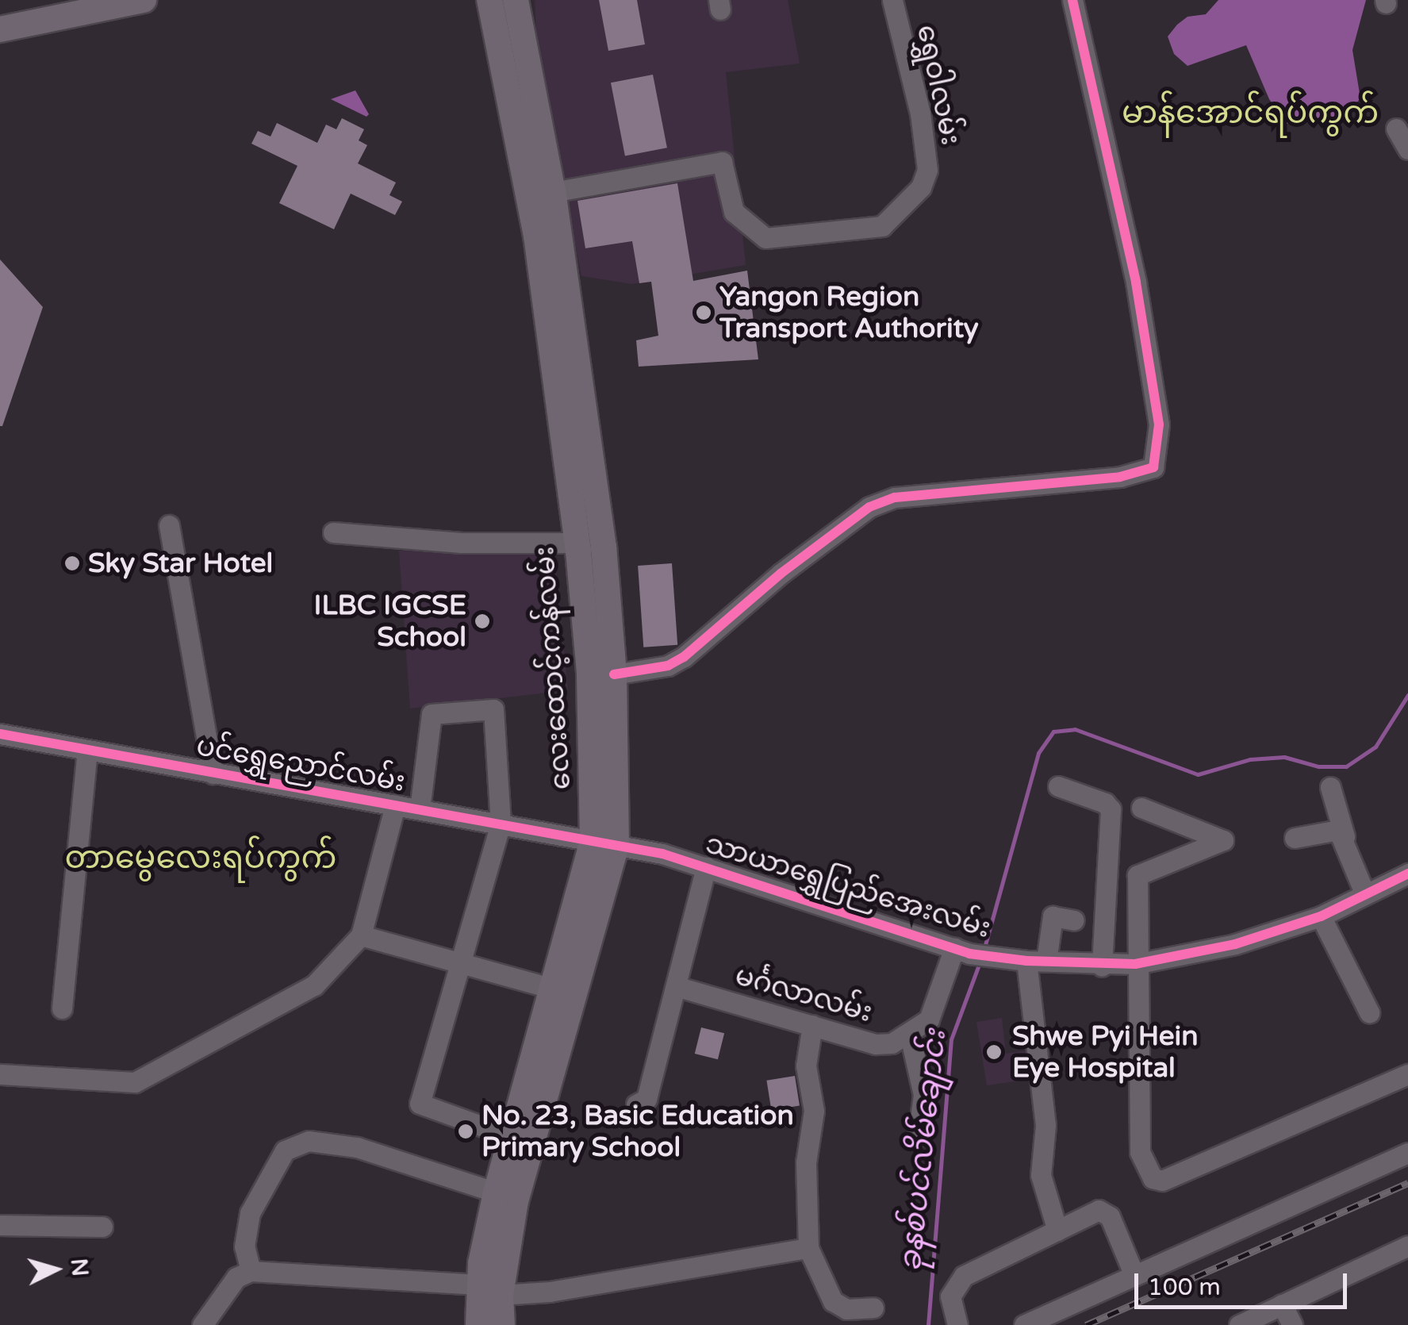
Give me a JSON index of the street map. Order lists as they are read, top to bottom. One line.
{"streets":{"main road":["လေးထောင့်ကန်လမ်း"],"street":["ရွှေဝါလမ်း","ပင်ရွှေညောင်လမ်း","သာယာရွှေပြည်အေးလမ်း","မင်္ဂလာလမ်း"]},"crossings":[["ရွှေဝါလမ်း","လေးထောင့်ကန်လမ်း"],["လေးထောင့်ကန်လမ်း","ပင်ရွှေညောင်လမ်း"],["လေးထောင့်ကန်လမ်း","သာယာရွှေပြည်အေးလမ်း"],["ပင်ရွှေညောင်လမ်း","သာယာရွှေပြည်အေးလမ်း"]],"districts":["မာန်အောင်ရပ်ကွက်","တာမွေလေးရပ်ကွက်"],"water":["ခုနစ်ပင်လိမ်ချောင်း"],"places":["Yangon Region Transport Authority","Sky Star Hotel","ILBC IGCSE School","Shwe Pyi Hein Eye Hospital","No. 23, Basic Education Primary School"],"scale_bar":"100 m","north":"right"}
